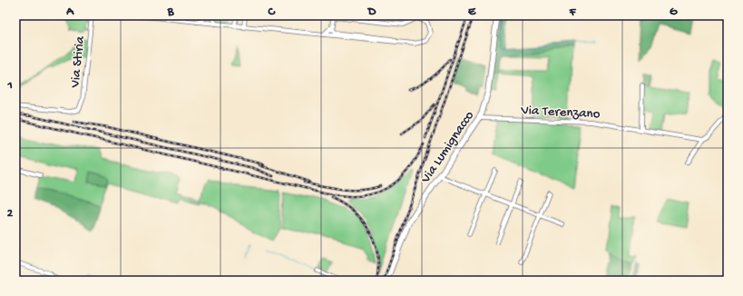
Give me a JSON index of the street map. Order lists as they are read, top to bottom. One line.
{"streets":{"main road":["Via Lumignacco"],"street":["Via Stiria","Via Terenzano"]},"crossings":[["Via Terenzano","Via Lumignacco"]],"grid":{"columns":["A","B","C","D","E","F","G"],"rows":["1","2"]}}
